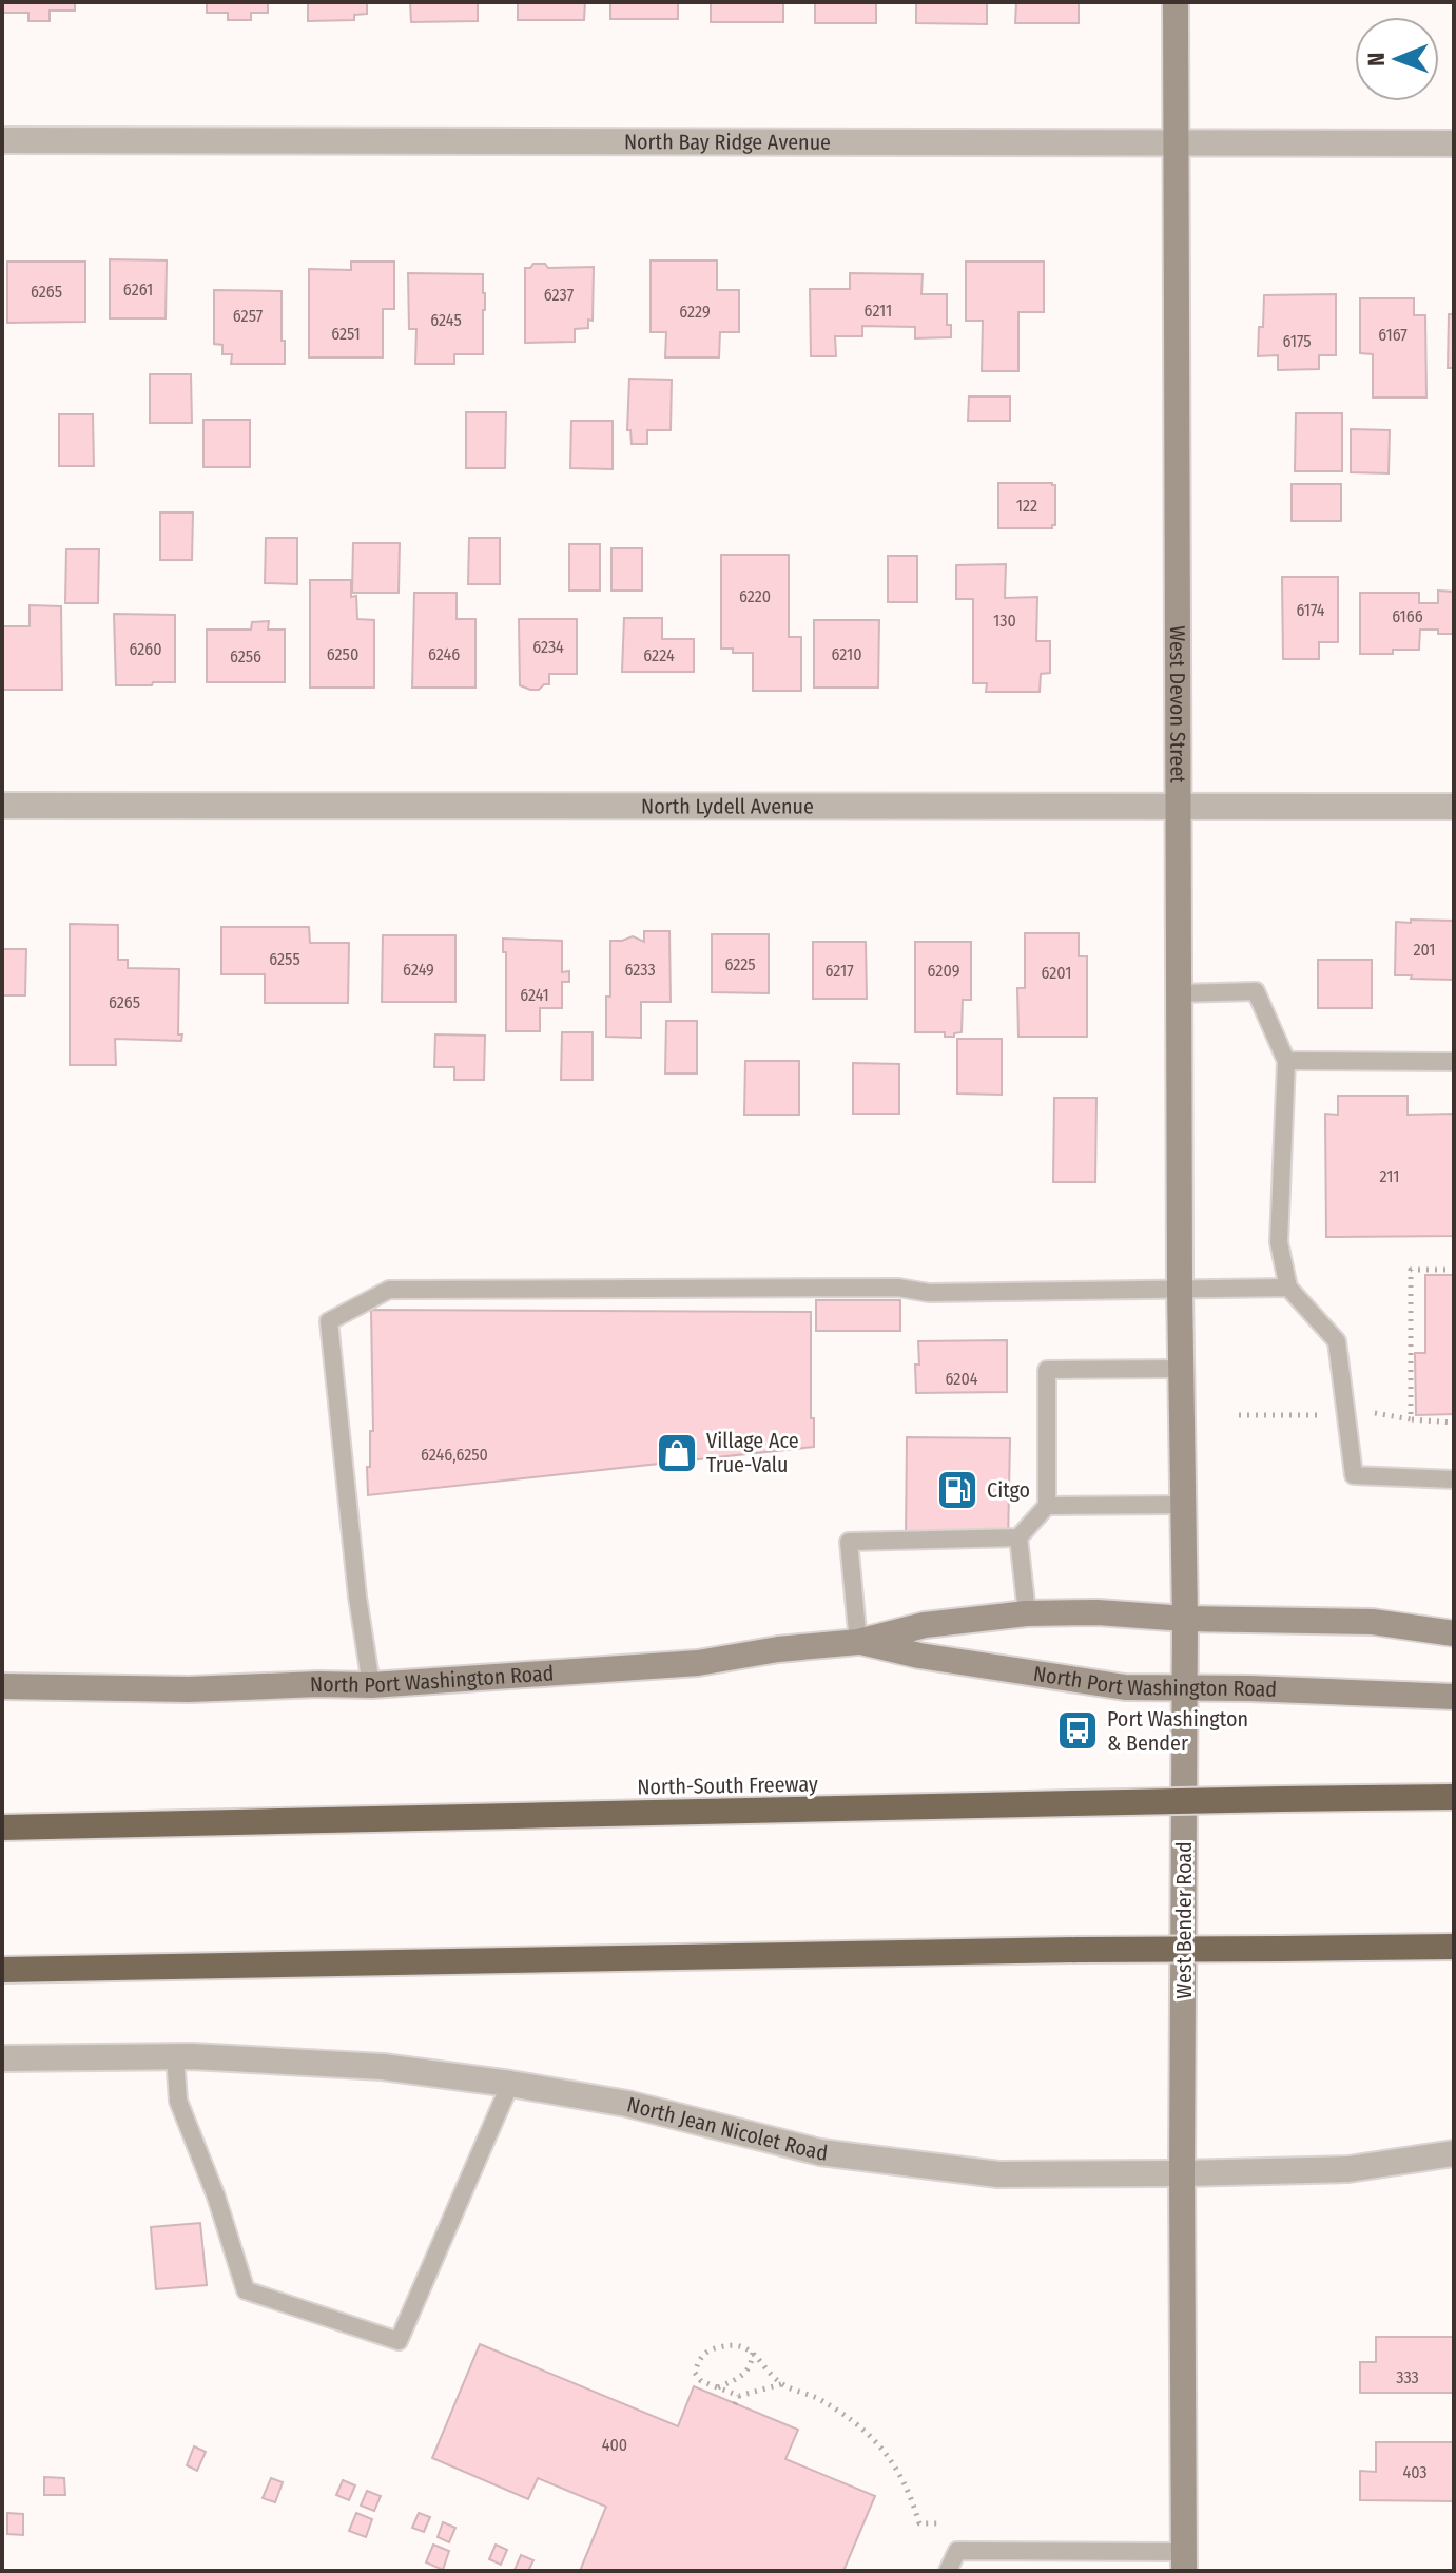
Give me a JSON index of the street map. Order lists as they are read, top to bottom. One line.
{"streets":{"highway":["North-South Freeway"],"street":["North Bay Ridge Avenue","West Devon Street","North Lydell Avenue","North Port Washington Road","West Bender Road","North Jean Nicolet Road"]},"crossings":[["North Bay Ridge Avenue","West Devon Street"],["West Devon Street","North Lydell Avenue"],["West Devon Street","West Bender Road"],["North Port Washington Road","West Bender Road"],["West Bender Road","North Jean Nicolet Road"]],"places":{"shop":["Village Ace True-Valu"],"fuel station":["Citgo"],"bus stop":["Port Washington & Bender"]},"house_numbers":["6261","6265","6237","6211","6229","6257","6245","6251","6167","6175","122","6220","6174","6166","130","6234","6260","6250","6246","6210","6224","6256","201","6255","6225","6249","6233","6217","6209","6201","6241","6265","211","6204","6246,6250","333","400","403"],"north":"left"}
